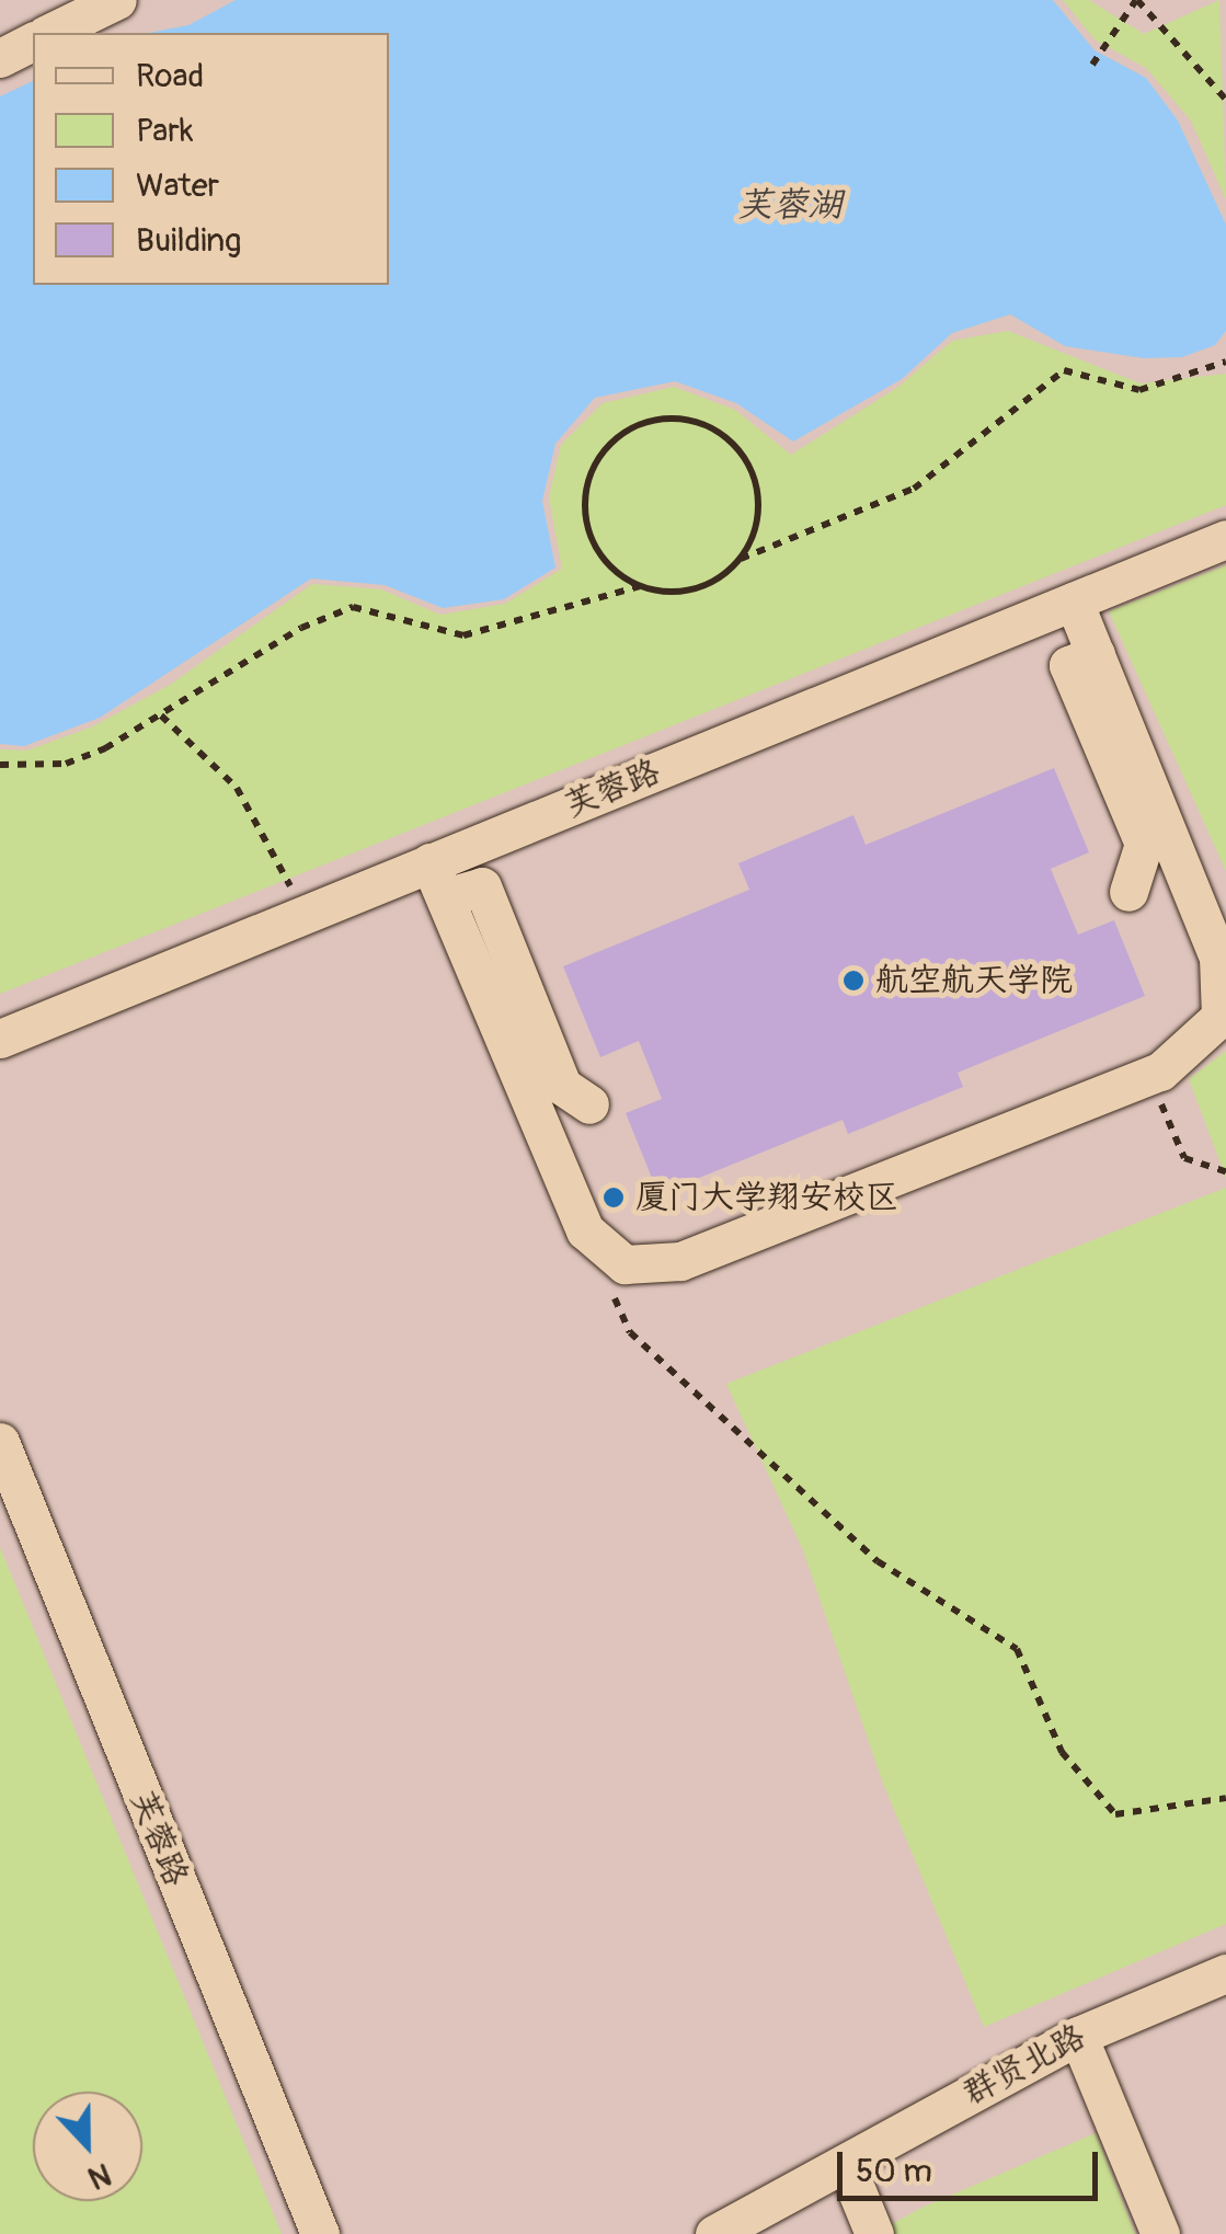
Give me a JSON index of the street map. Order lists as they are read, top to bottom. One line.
{"streets":{"street":["芙蓉路","群贤北路"]},"water":["芙蓉湖"],"places":["航空航天学院","厦门大学翔安校区"],"legend":["Road","Park","Water","Building"],"scale_bar":"50 m","north":"bottom"}
